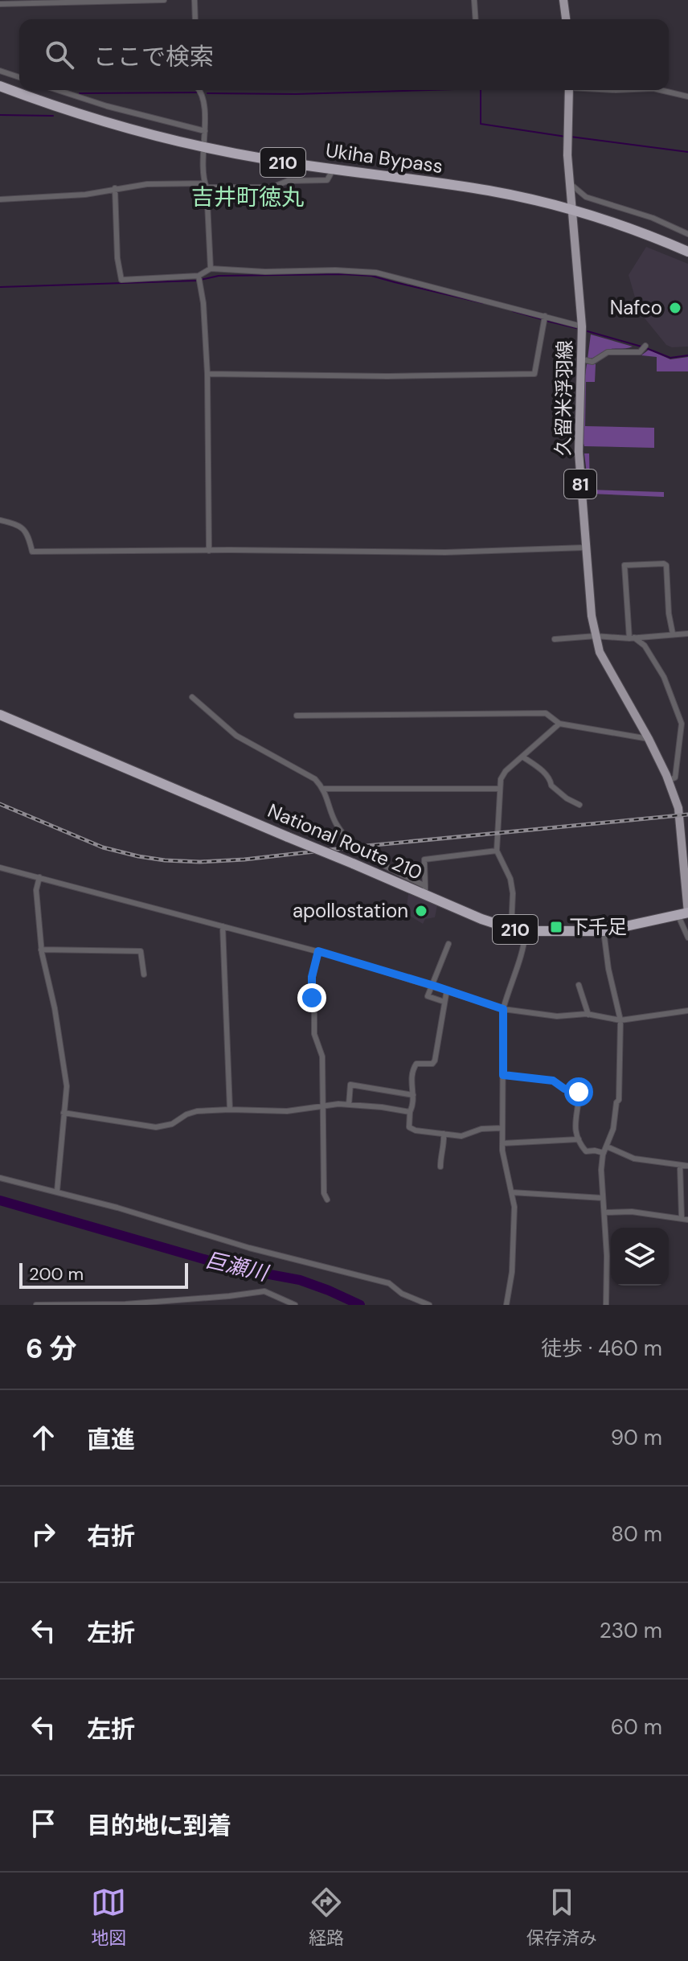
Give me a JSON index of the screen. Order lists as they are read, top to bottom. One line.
{"streets":{"highway":["Ukiha Bypass","210","National Route 210"],"main road":["久留米浮羽線","81"]},"crossings":[["Ukiha Bypass","久留米浮羽線"],["久留米浮羽線","81"],["久留米浮羽線","National Route 210"],["81","National Route 210"]],"districts":["吉井町徳丸"],"water":["巨瀬川"],"places":{"other":["Nafco","apollostation"],"transit":["下千足"]},"scale_bar":"200 m","page":{"search":"ここで検索","scale":"200 m","heading":["6 分","徒歩 · 460 m"],"list":[["直進","90 m"],["右折","80 m"],["左折","230 m"],["左折","60 m"],"目的地に到着"],"nav":["地図","経路","保存済み"]}}
